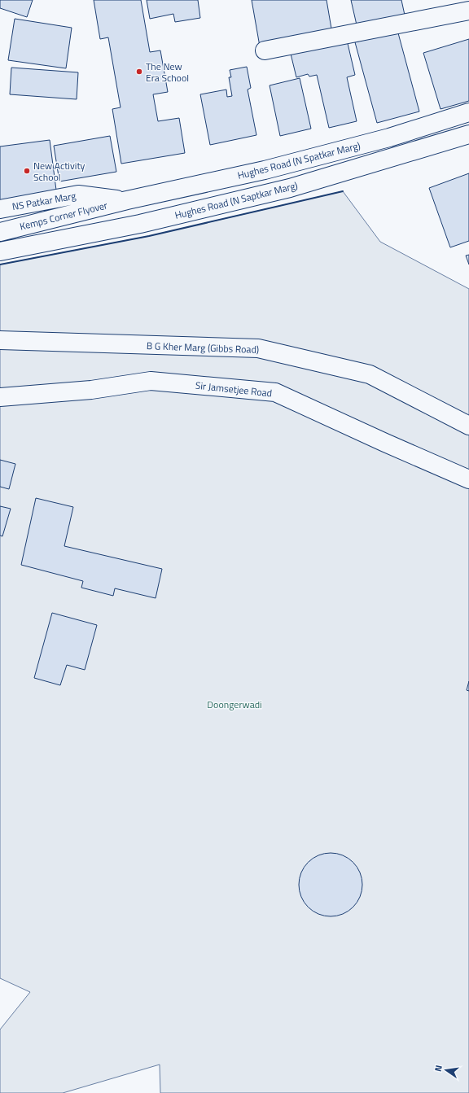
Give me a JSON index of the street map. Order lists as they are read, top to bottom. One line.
{"streets":{"main road":["Hughes Road (N Spatkar Marg)","Hughes Road (N Saptkar Marg)","NS Patkar Marg","Kemps Corner Flyover","B G Kher Marg (Gibbs Road)","Sir Jamsetjee Road"]},"crossings":[["Hughes Road (N Spatkar Marg)","NS Patkar Marg"],["Hughes Road (N Spatkar Marg)","Kemps Corner Flyover"],["NS Patkar Marg","Kemps Corner Flyover"]],"parks":["Doongerwadi"],"places":["The New Era School","New Activity School"],"north":"left"}
